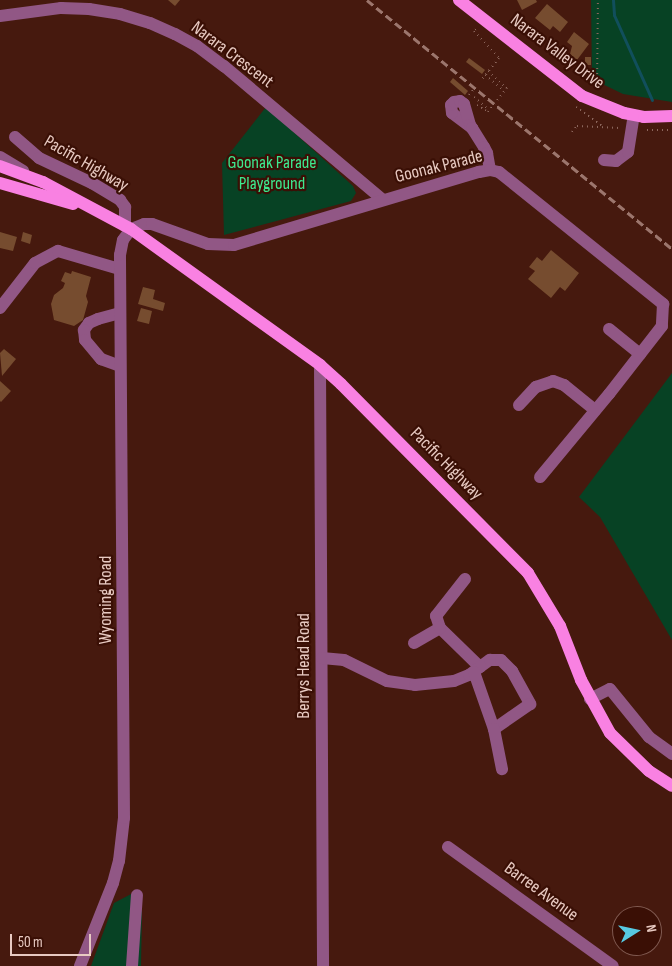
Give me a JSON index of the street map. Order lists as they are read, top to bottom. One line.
{"streets":{"main road":["Narara Valley Drive","Pacific Highway"],"street":["Narara Crescent","Goonak Parade","Wyoming Road","Berrys Head Road","Barree Avenue"]},"crossings":[["Narara Crescent","Goonak Parade"],["Pacific Highway","Goonak Parade"],["Pacific Highway","Wyoming Road"],["Pacific Highway","Berrys Head Road"],["Goonak Parade","Wyoming Road"]],"parks":["Goonak Parade Playground"],"scale_bar":"50 m","north":"right"}
